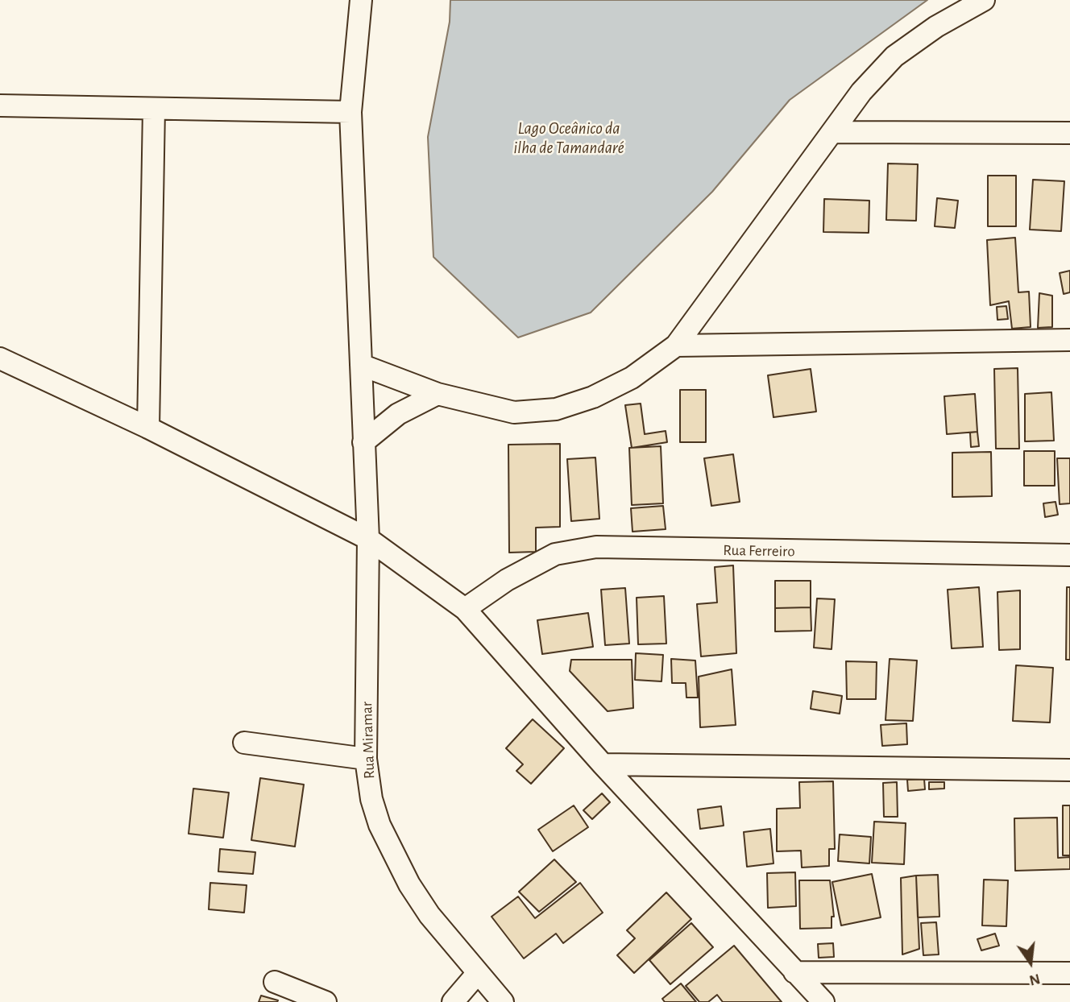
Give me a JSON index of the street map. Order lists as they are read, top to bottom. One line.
{"streets":{"street":["Rua Ferreiro","Rua Miramar"]},"water":["Lago Oceânico da ilha de Tamandaré"],"north":"bottom"}
